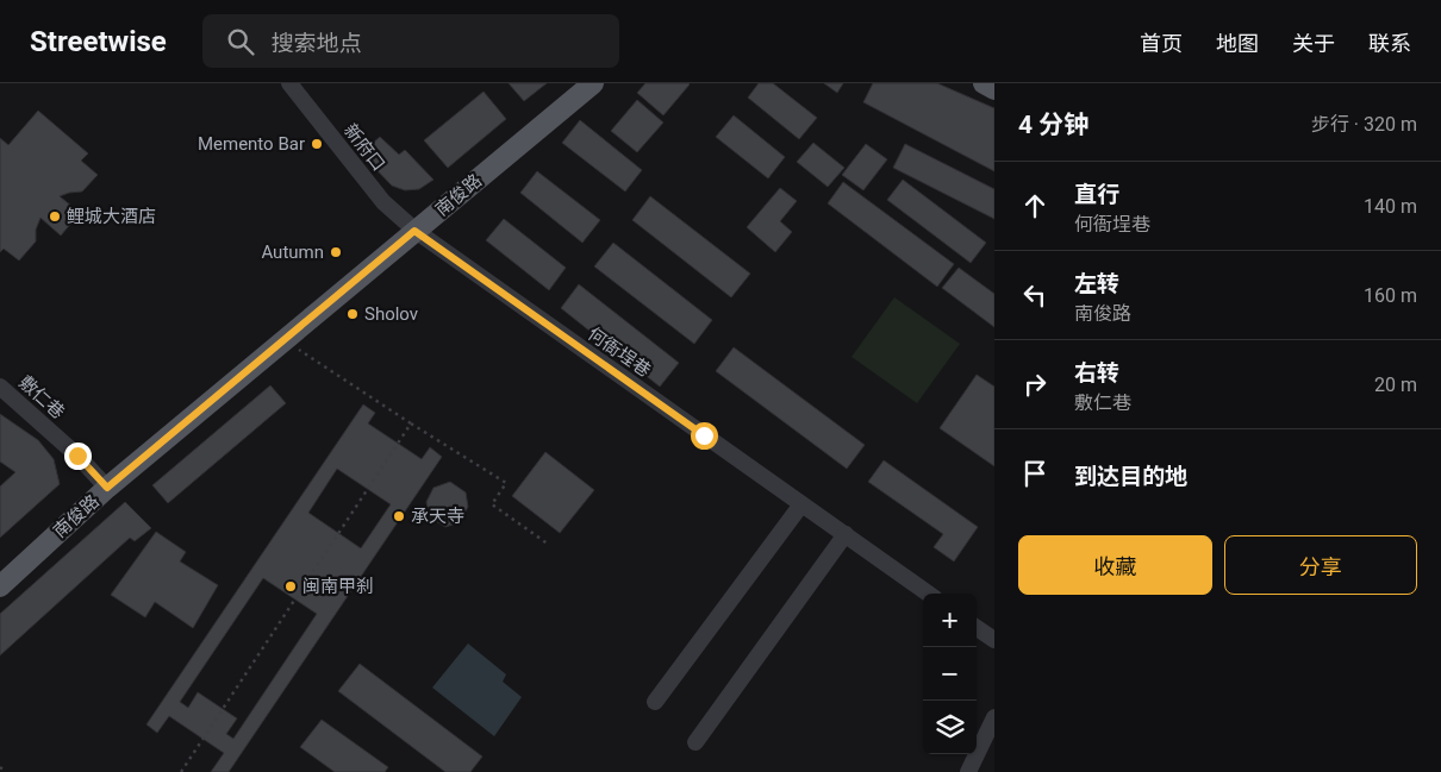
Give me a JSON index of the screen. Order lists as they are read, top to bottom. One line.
{"streets":{"main road":["南俊路"],"street":["新府口","何衙埕巷","敷仁巷"]},"crossings":[["新府口","南俊路"],["新府口","何衙埕巷"],["南俊路","何衙埕巷"],["南俊路","敷仁巷"]],"places":["Memento Bar","鲤城大酒店","Autumn","Sholov","承天寺","闽南甲刹"],"page":{"header":"Streetwise","search":"搜索地点","nav":["首页","地图","关于","联系"],"heading":["4 分钟","步行 · 320 m"],"list":[["直行","何衙埕巷","140 m"],["左转","南俊路","160 m"],["右转","敷仁巷","20 m"],"到达目的地"],"buttons":["收藏","分享"],"map_buttons":["+","−"]}}
